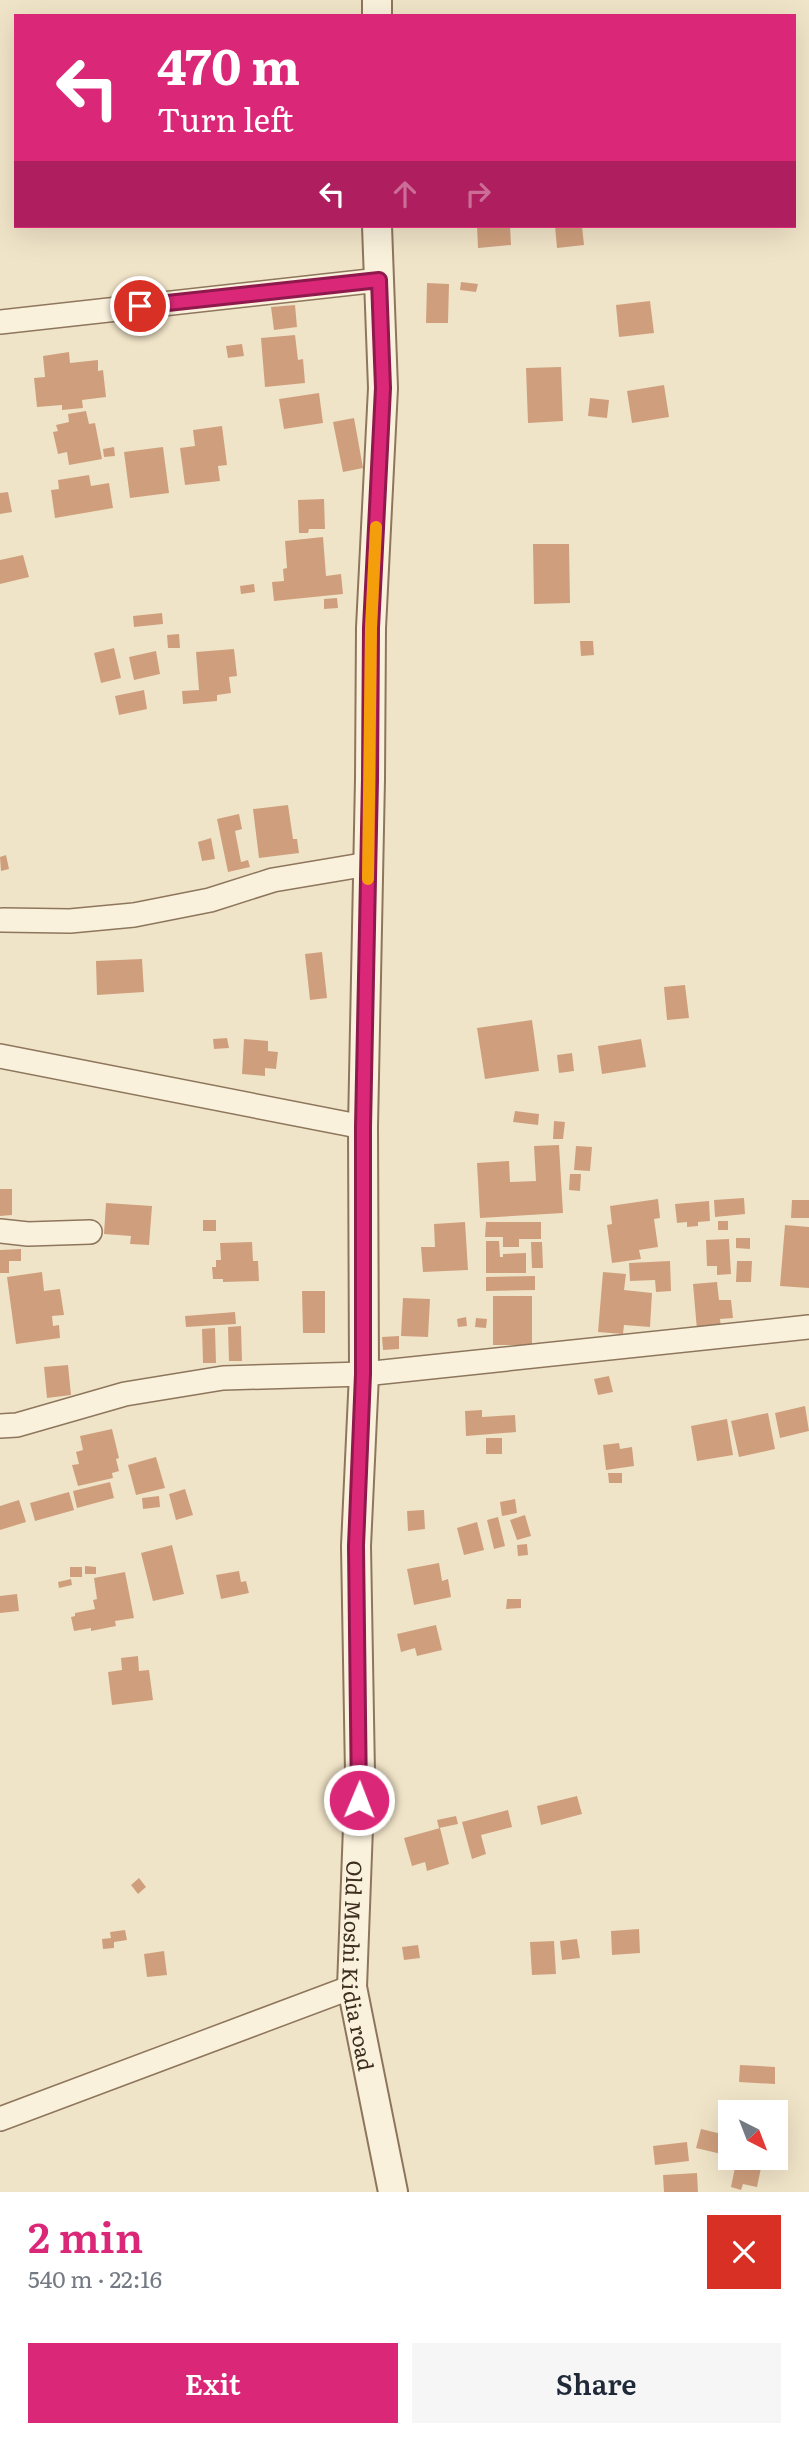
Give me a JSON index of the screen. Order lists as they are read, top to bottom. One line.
{"streets":{"street":["Old Moshi Kidia road"]},"north":"bottom right","page":{"turn":["470 m","Turn left"],"heading":["2 min","540 m · 22:16"],"buttons":["Exit","Share"]}}
